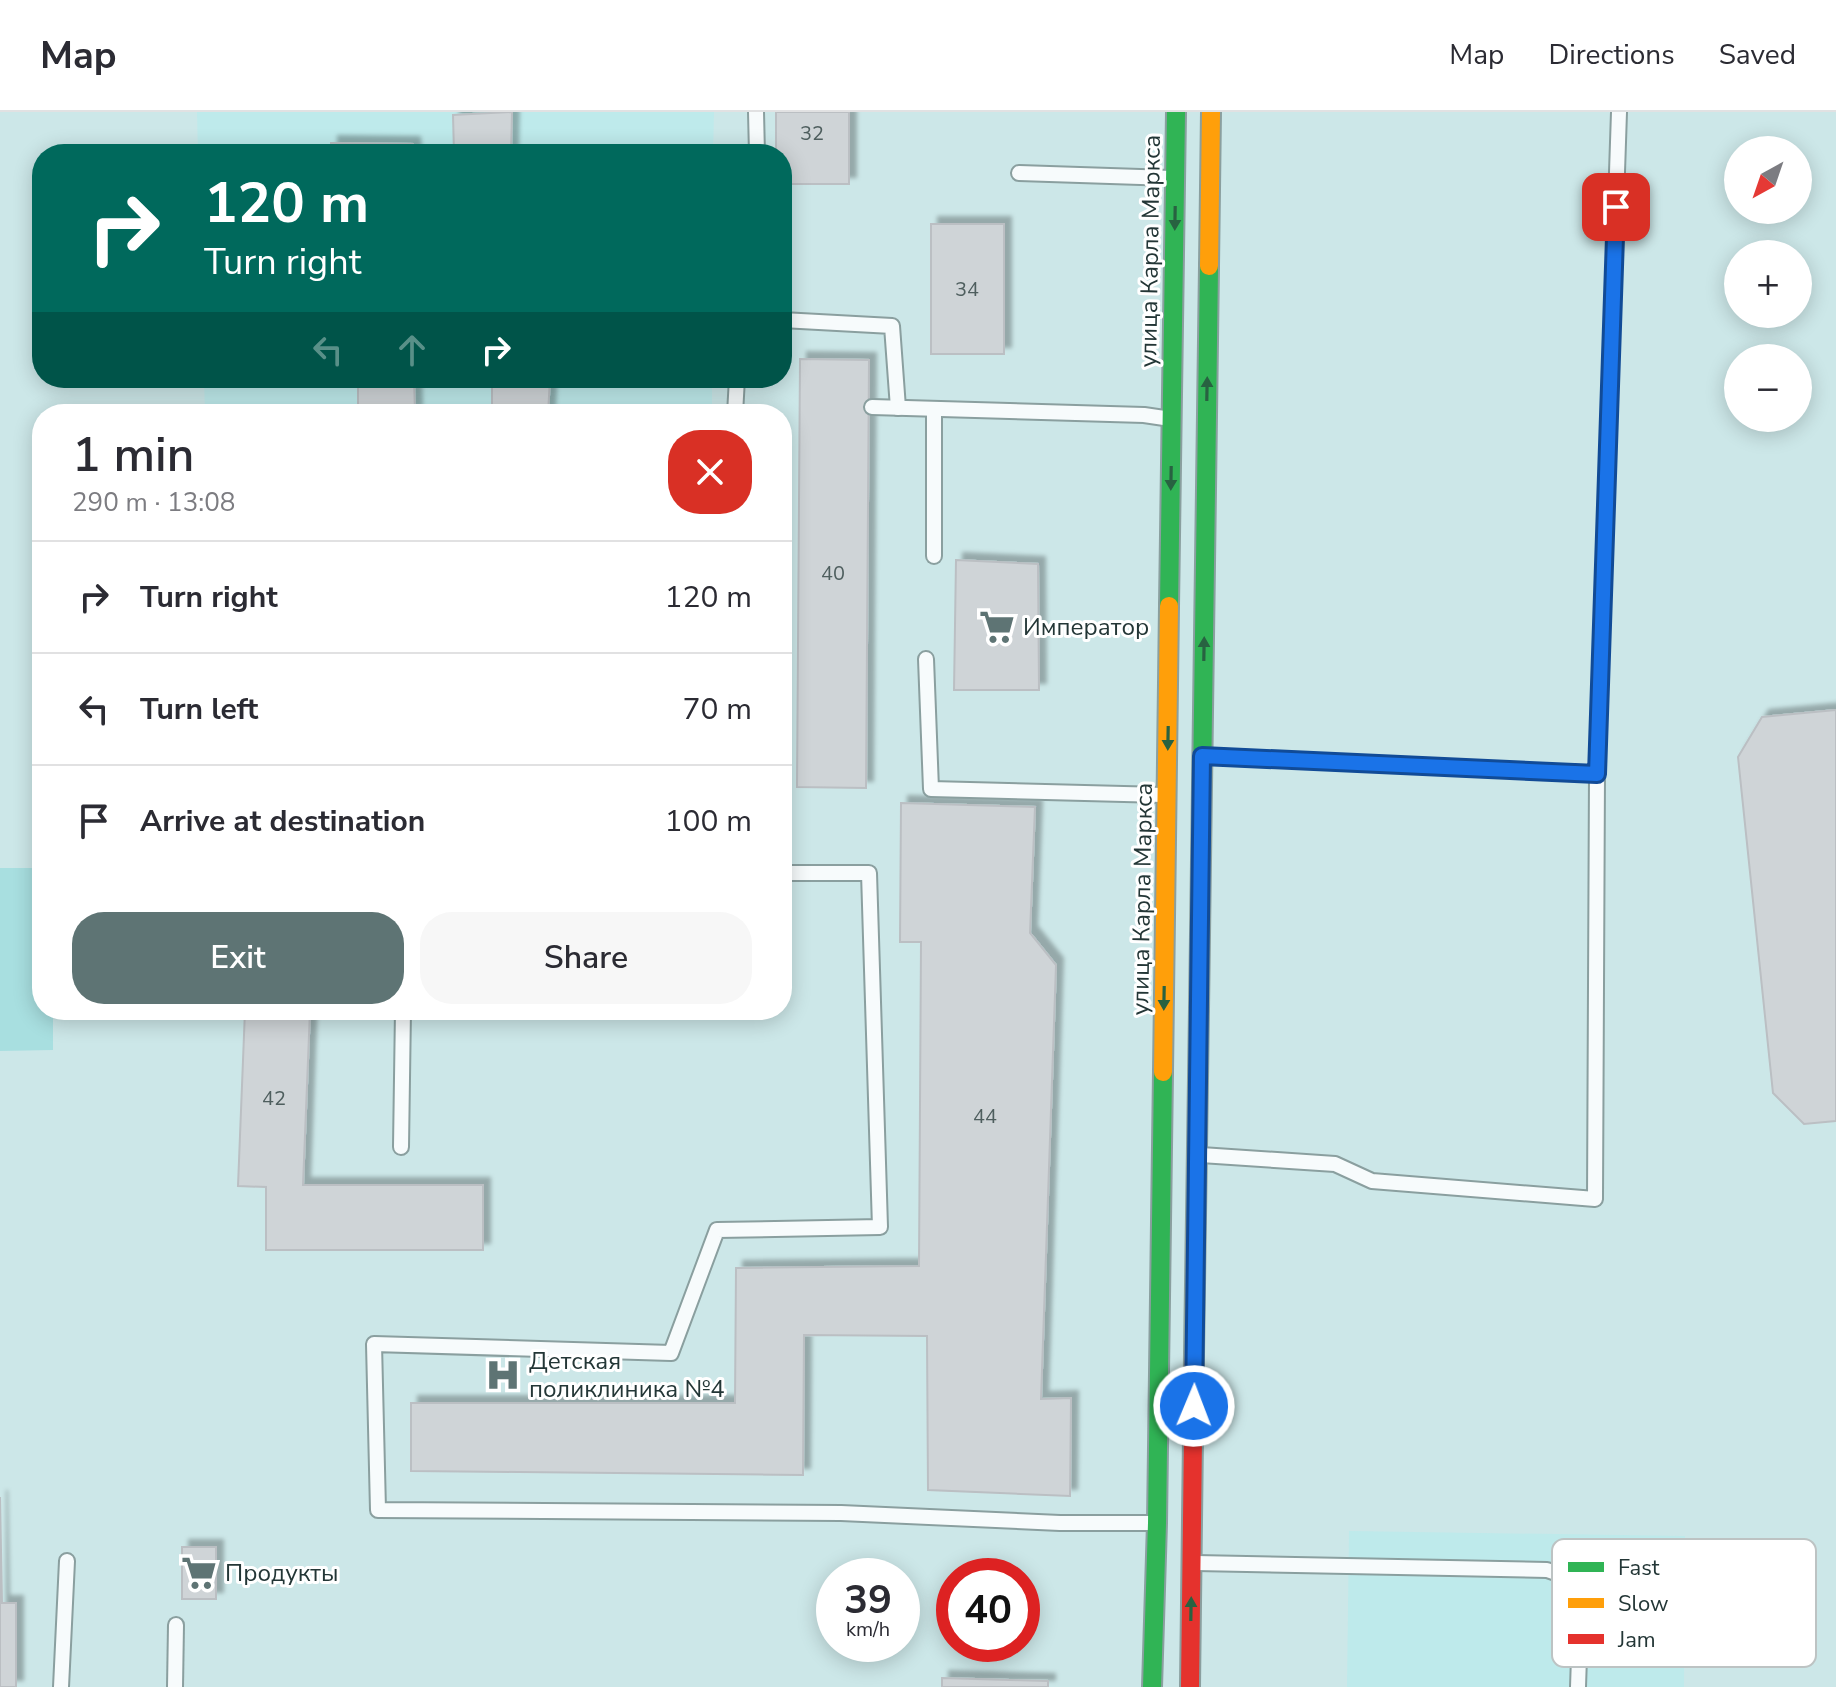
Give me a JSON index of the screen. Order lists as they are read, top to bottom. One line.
{"streets":{"street":["улица Карла Маркса"]},"places":{"supermarket":["Император","Продукты"],"hospital":["Детская поликлиника №4"]},"house_numbers":["32","34","40","42","44"],"legend":["Fast","Slow","Jam"],"north":"bottom left","page":{"header":"Map","nav":["Map","Directions","Saved"],"map_buttons":["+","−"],"turn":["120 m","Turn right"],"heading":["1 min","290 m · 13:08"],"list":[{"name":"Turn right","value":"120 m"},{"name":"Turn left","value":"70 m"},{"name":"Arrive at destination","value":"100 m"}],"buttons":["Exit","Share"],"speed":"39 km/h","limit":"40"}}
